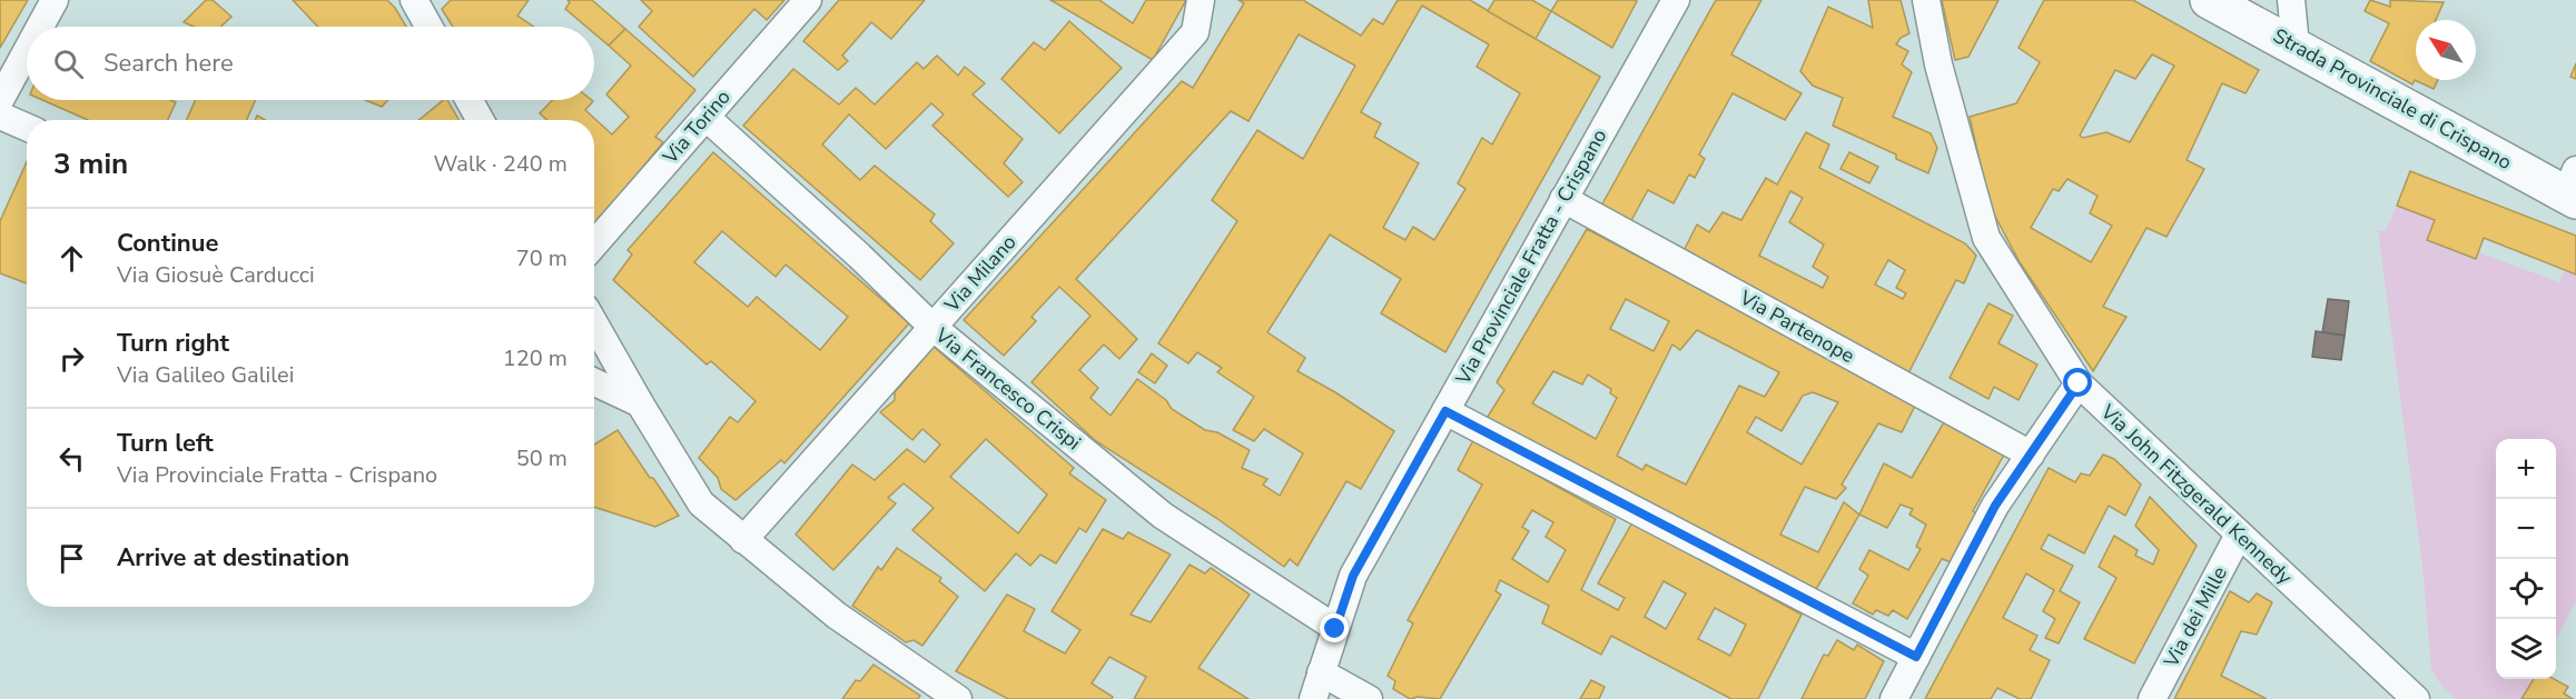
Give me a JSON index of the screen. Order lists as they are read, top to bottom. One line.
{"streets":{"street":["Strada Provinciale di Crispano","Via Torino","Via Provinciale Fratta - Crispano","Via Milano","Via Partenope","Via Francesco Crispi","Via John Fitzgerald Kennedy","Via dei Mille"]},"crossings":[["Via Torino","Via Francesco Crispi"],["Via Provinciale Fratta - Crispano","Via Partenope"],["Via Provinciale Fratta - Crispano","Via Francesco Crispi"],["Via Milano","Via Francesco Crispi"],["Via John Fitzgerald Kennedy","Via dei Mille"]],"north":"top left","page":{"search":"Search here","heading":["3 min","Walk · 240 m"],"list":[["Continue","Via Giosuè Carducci","70 m"],["Turn right","Via Galileo Galilei","120 m"],["Turn left","Via Provinciale Fratta - Crispano","50 m"],"Arrive at destination"],"map_buttons":["+","−"]}}
